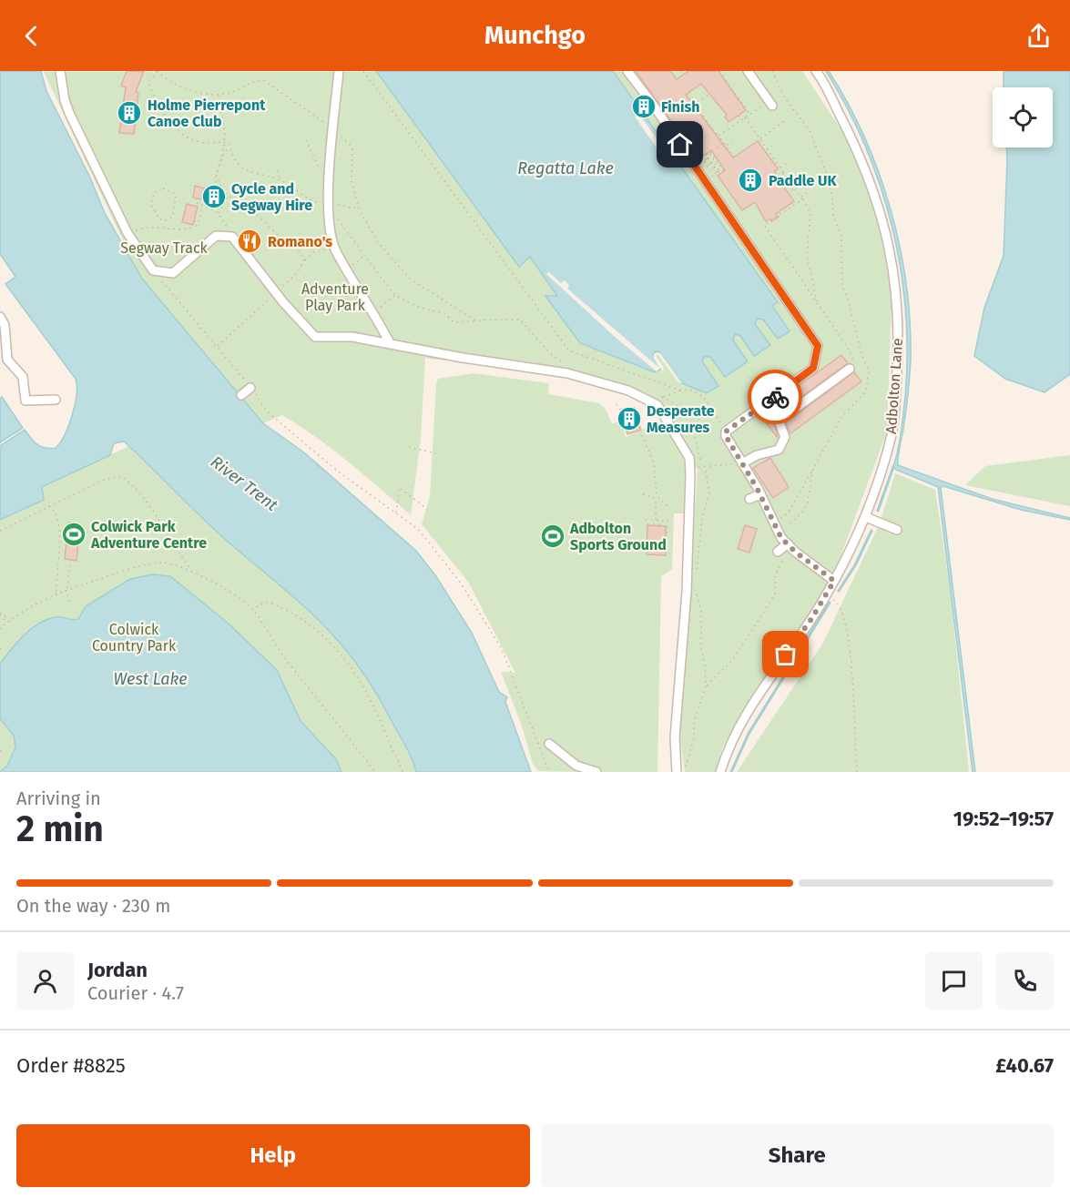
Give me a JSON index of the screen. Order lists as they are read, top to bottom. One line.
{"streets":{"street":["Adbolton Lane"]},"water":["Regatta Lake","River Trent","West Lake"],"parks":["Segway Track","Adventure Play Park","Colwick Country Park"],"places":{"building":["Finish","Holme Pierrepont Canoe Club","Paddle UK","Cycle and Segway Hire","Desperate Measures"],"restaurant":["Romano's"],"sports":["Colwick Park Adventure Centre","Adbolton Sports Ground"]},"page":{"header":"Munchgo","heading":["2 min","Arriving in","19:52–19:57"],"panel":["Jordan","Courier · 4.7","Order #8825","£40.67"],"bar":"On the way · 230 m","buttons":["Help","Share"]}}
